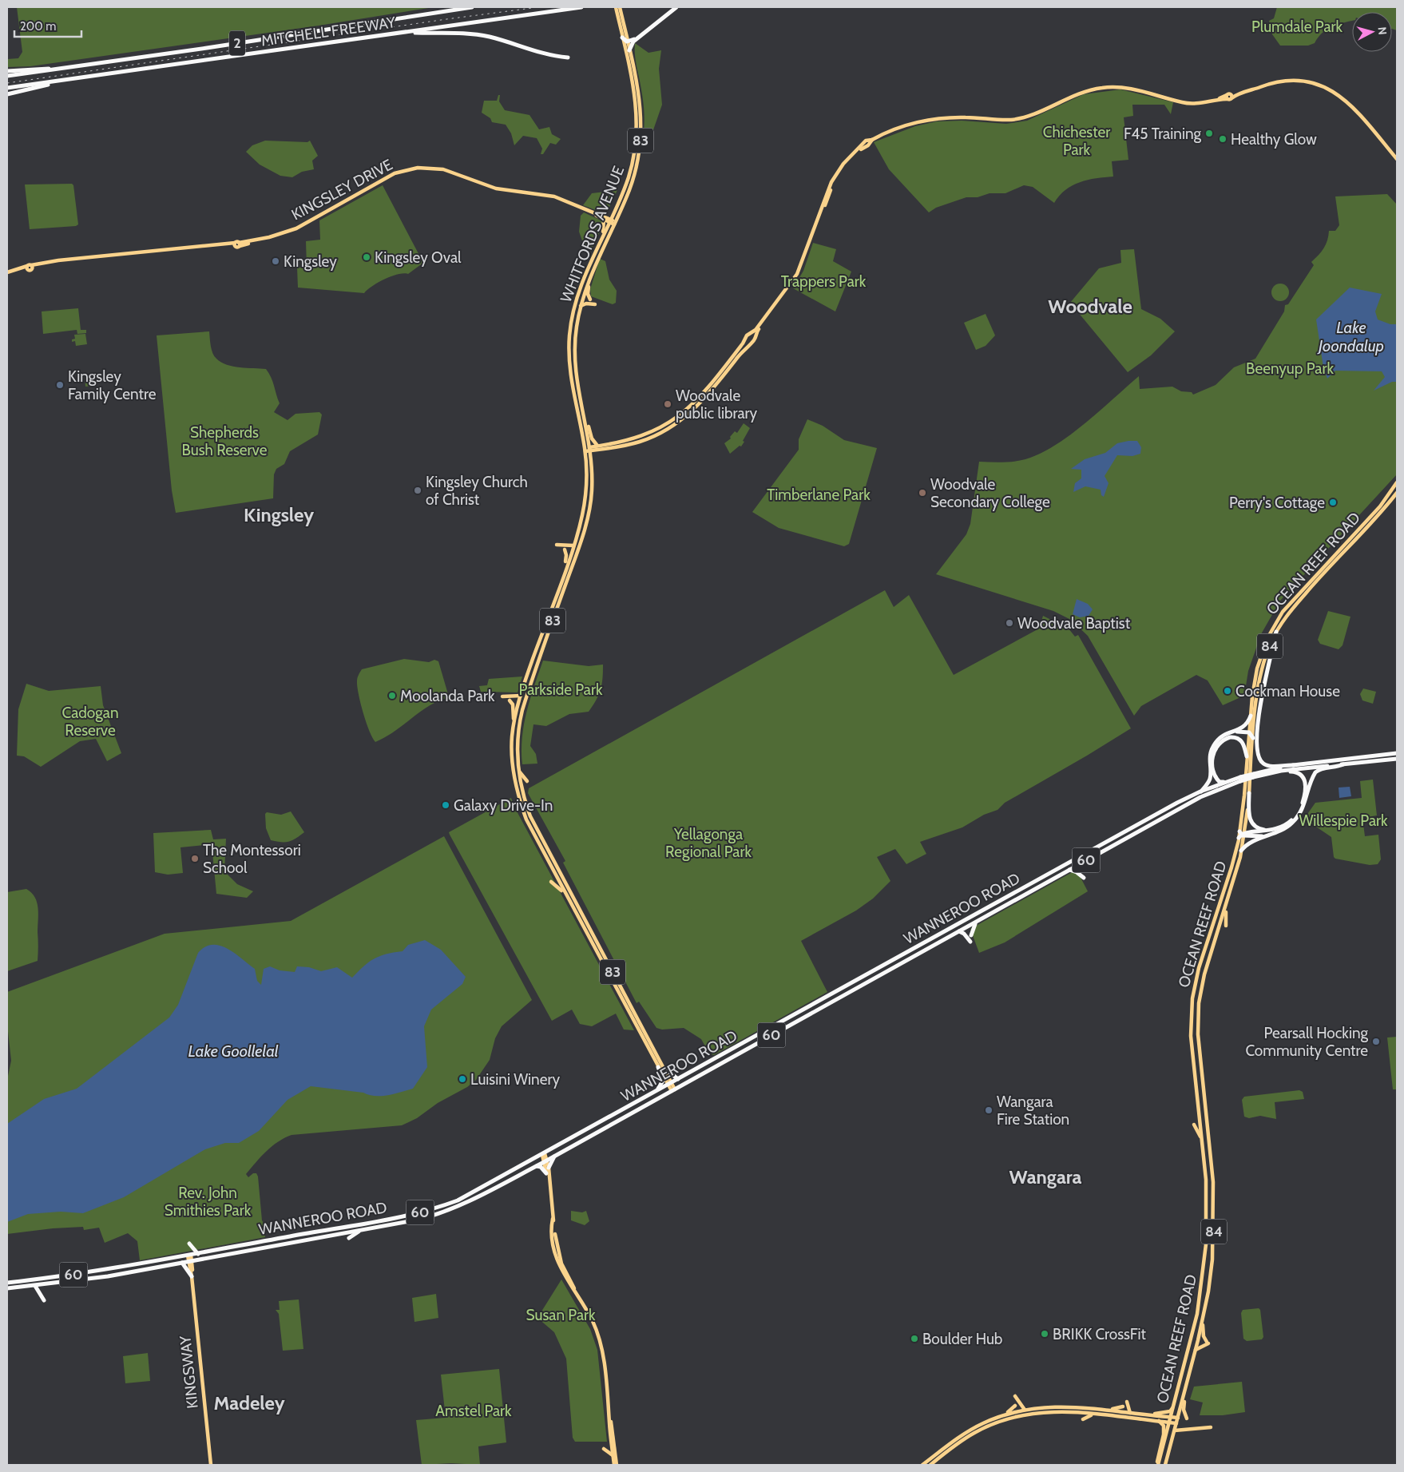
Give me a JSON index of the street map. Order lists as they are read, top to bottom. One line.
{"streets":{"highway":["MITCHELL FREEWAY","2","83","60","WANNEROO ROAD"],"main road":["KINGSLEY DRIVE","WHITFORDS AVENUE","OCEAN REEF ROAD","84","KINGSWAY"]},"crossings":[["83","WHITFORDS AVENUE"],["83","WANNEROO ROAD"],["KINGSLEY DRIVE","WHITFORDS AVENUE"],["WHITFORDS AVENUE","WANNEROO ROAD"],["60","WANNEROO ROAD"],["WANNEROO ROAD","KINGSWAY"]],"districts":["Woodvale","Kingsley","Wangara","Madeley"],"water":["Lake Joondalup","Lake Goollelal"],"parks":["Plumdale Park","Chichester Park","Trappers Park","Beenyup Park","Shepherds Bush Reserve","Timberlane Park","Parkside Park","Cadogan Reserve","Willespie Park","Yellagonga Regional Park","Rev. John Smithies Park","Susan Park","Amstel Park"],"places":["F45 Training","Healthy Glow","Kingsley Oval","Kingsley","Kingsley Family Centre","Woodvale public library","Kingsley Church of Christ","Woodvale Secondary College","Perry's Cottage","Woodvale Baptist","Cockman House","Moolanda Park","Galaxy Drive-In","The Montessori School","Pearsall Hocking Community Centre","Luisini Winery","Wangara Fire Station","BRIKK CrossFit","Boulder Hub"],"scale_bar":"200 m","north":"right"}
